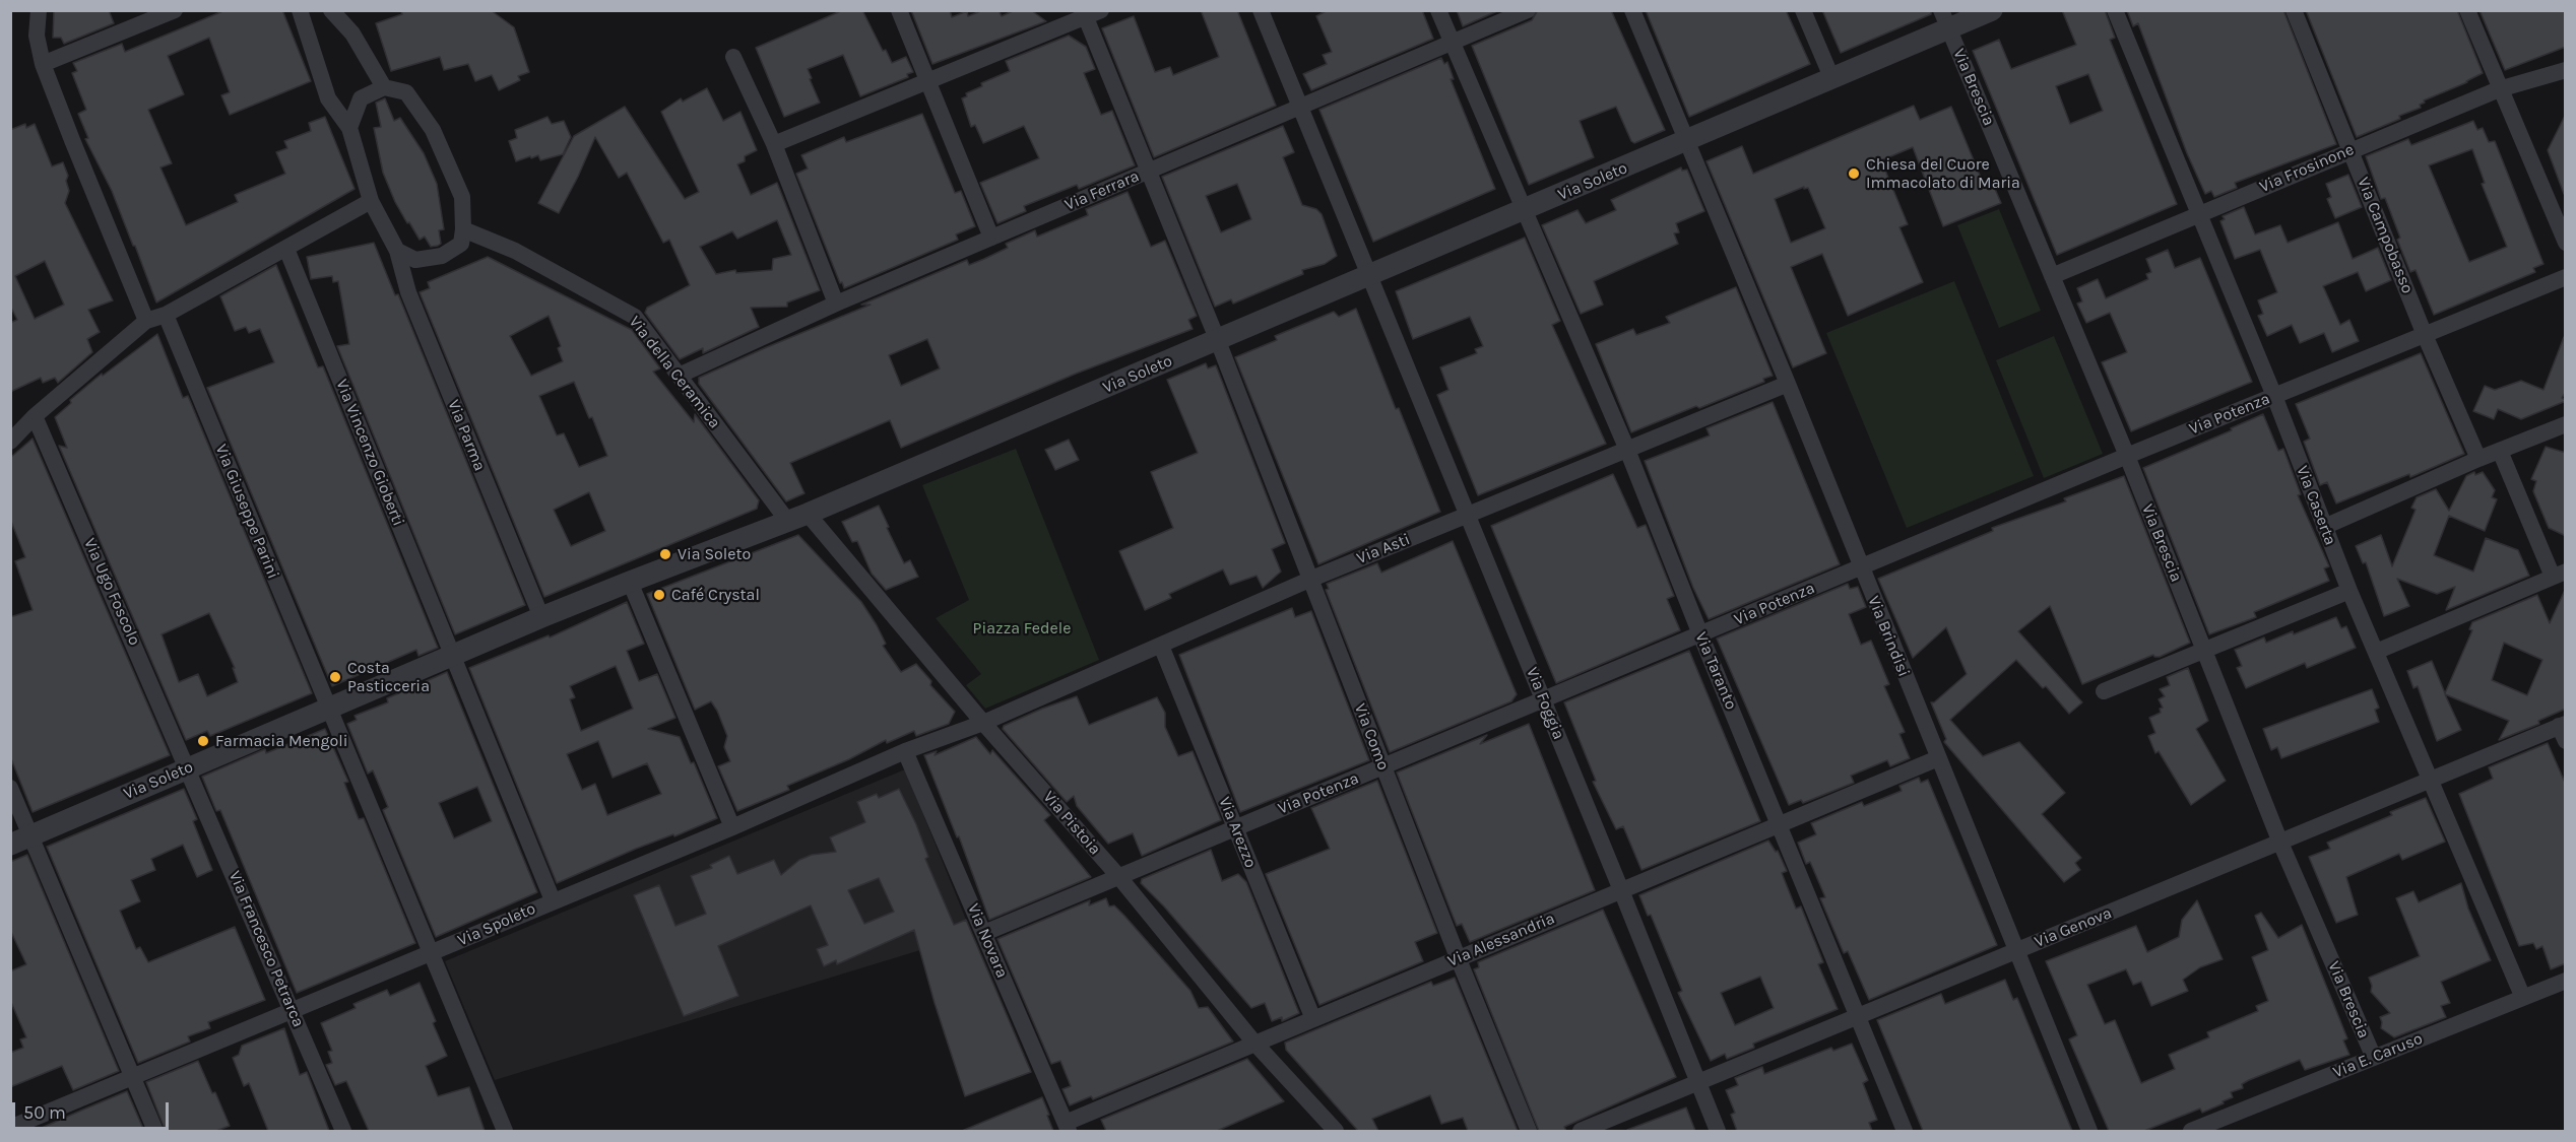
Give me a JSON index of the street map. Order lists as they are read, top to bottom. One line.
{"streets":{"street":["Via Brescia","Via Frosinone","Via Soleto","Via Ferrara","Via Campobasso","Via della Ceramica","Via Potenza","Via Parma","Via Vincenzo Gioberti","Via Caserta","Via Giuseppe Parini","Via Asti","Via Ugo Foscolo","Via Brindisi","Via Taranto","Via Foggia","Via Como","Via Pistoia","Via Arezzo","Via Spoleto","Via Genova","Via Alessandria","Via Novara","Via Francesco Petrarca","Via E. Caruso"]},"crossings":[["Via Brescia","Via Frosinone"],["Via Brescia","Via Soleto"],["Via Brescia","Via Potenza"],["Via Brescia","Via Genova"],["Via Brescia","Via E. Caruso"],["Via Frosinone","Via Campobasso"],["Via Frosinone","Via Caserta"],["Via Soleto","Via della Ceramica"],["Via Soleto","Via Parma"],["Via Soleto","Via Vincenzo Gioberti"],["Via Soleto","Via Giuseppe Parini"],["Via Soleto","Via Ugo Foscolo"],["Via Soleto","Via Brindisi"],["Via Soleto","Via Taranto"],["Via Soleto","Via Foggia"],["Via Soleto","Via Como"],["Via Soleto","Via Pistoia"],["Via Soleto","Via Francesco Petrarca"],["Via Ferrara","Via della Ceramica"],["Via Ferrara","Via Taranto"],["Via Ferrara","Via Foggia"],["Via Ferrara","Via Como"],["Via Campobasso","Via Potenza"],["Via della Ceramica","Via Pistoia"],["Via Potenza","Via Caserta"],["Via Potenza","Via Brindisi"],["Via Potenza","Via Taranto"],["Via Potenza","Via Foggia"],["Via Potenza","Via Como"],["Via Potenza","Via Pistoia"],["Via Potenza","Via Arezzo"],["Via Potenza","Via Novara"],["Via Vincenzo Gioberti","Via Spoleto"],["Via Caserta","Via Genova"],["Via Caserta","Via E. Caruso"],["Via Giuseppe Parini","Via Spoleto"],["Via Asti","Via Brindisi"],["Via Asti","Via Taranto"],["Via Asti","Via Foggia"],["Via Asti","Via Como"],["Via Asti","Via Pistoia"],["Via Asti","Via Arezzo"],["Via Asti","Via Spoleto"],["Via Ugo Foscolo","Via Francesco Petrarca"],["Via Brindisi","Via Genova"],["Via Brindisi","Via Alessandria"],["Via Taranto","Via Genova"],["Via Taranto","Via Alessandria"],["Via Foggia","Via Genova"],["Via Foggia","Via Alessandria"],["Via Como","Via Alessandria"],["Via Pistoia","Via Spoleto"],["Via Pistoia","Via Alessandria"],["Via Arezzo","Via Alessandria"],["Via Spoleto","Via Novara"],["Via Spoleto","Via Francesco Petrarca"],["Via Alessandria","Via Novara"]],"parks":["Piazza Fedele"],"places":["Chiesa del Cuore Immacolato di Maria","Via Soleto","Café Crystal","Costa Pasticceria","Farmacia Mengoli"],"scale_bar":"50 m"}
